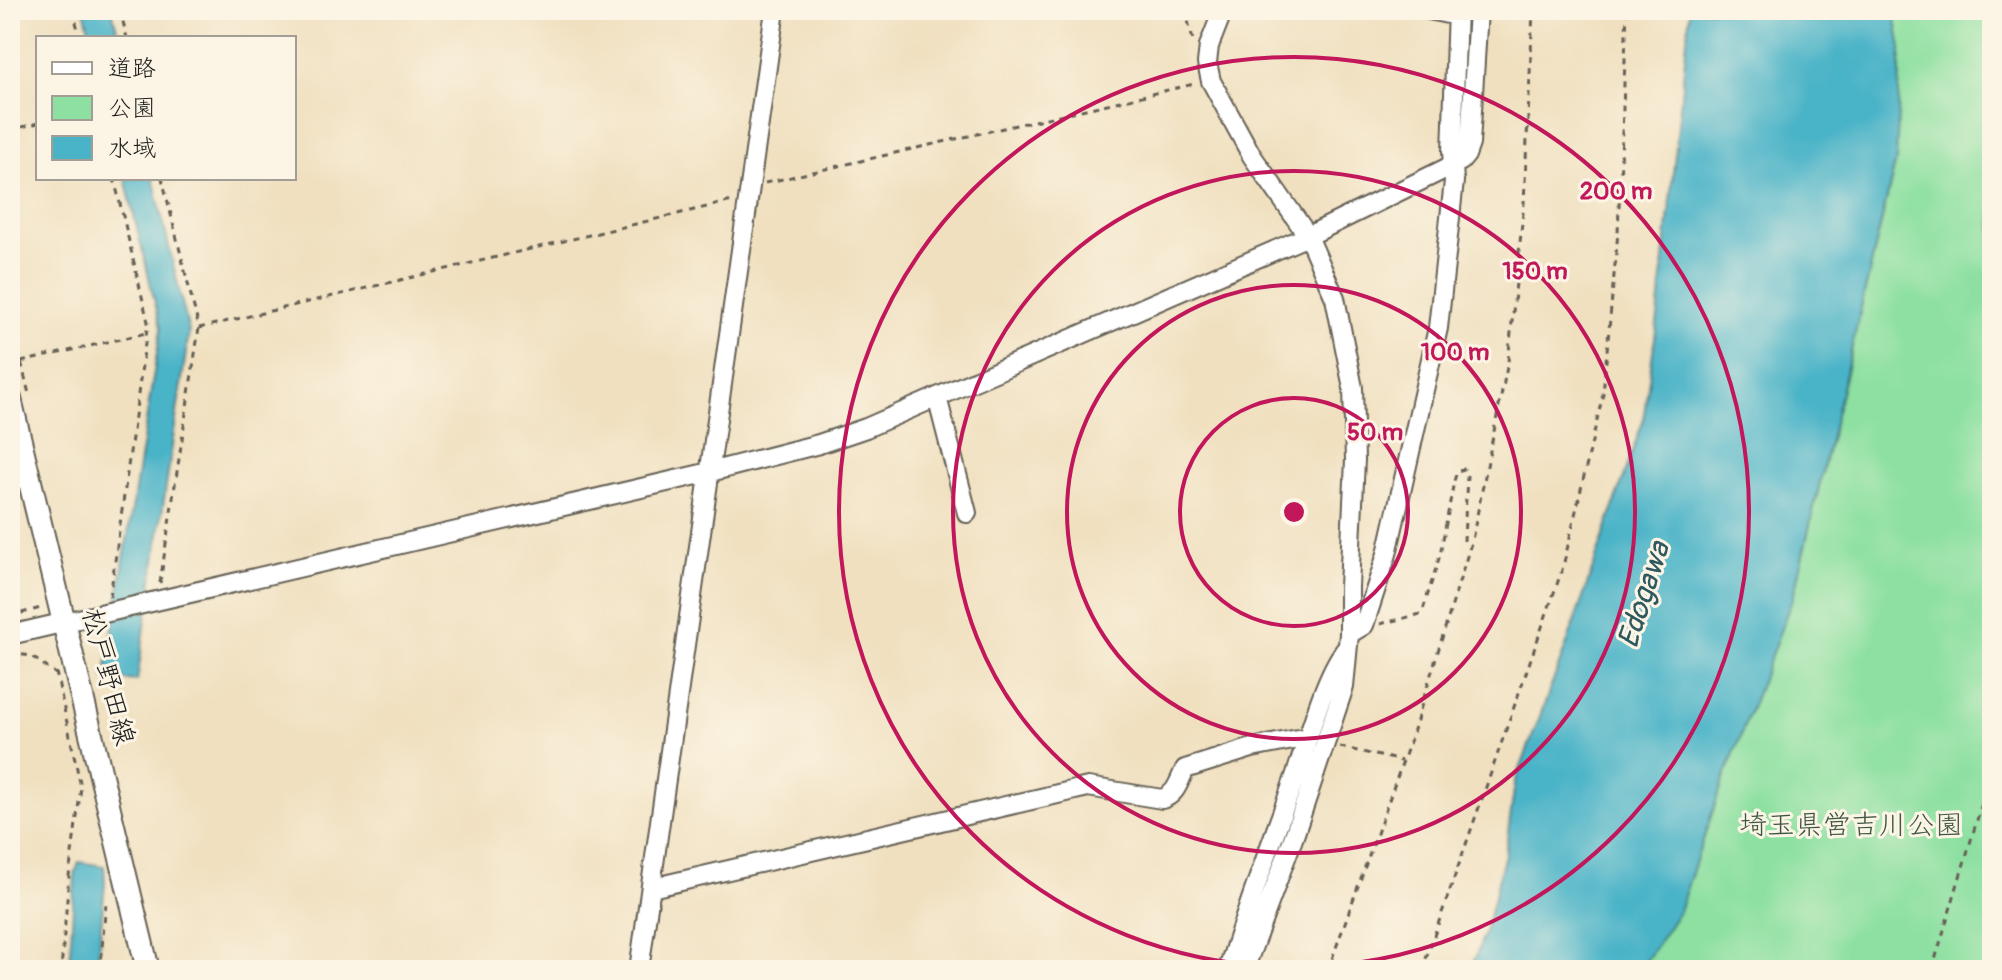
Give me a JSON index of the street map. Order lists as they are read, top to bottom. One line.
{"streets":{"main road":["松戸野田線"]},"water":["Edogawa"],"parks":["埼玉県営吉川公園"],"legend":["道路","公園","水域"],"rings":["200 m","150 m","100 m","50 m"]}
